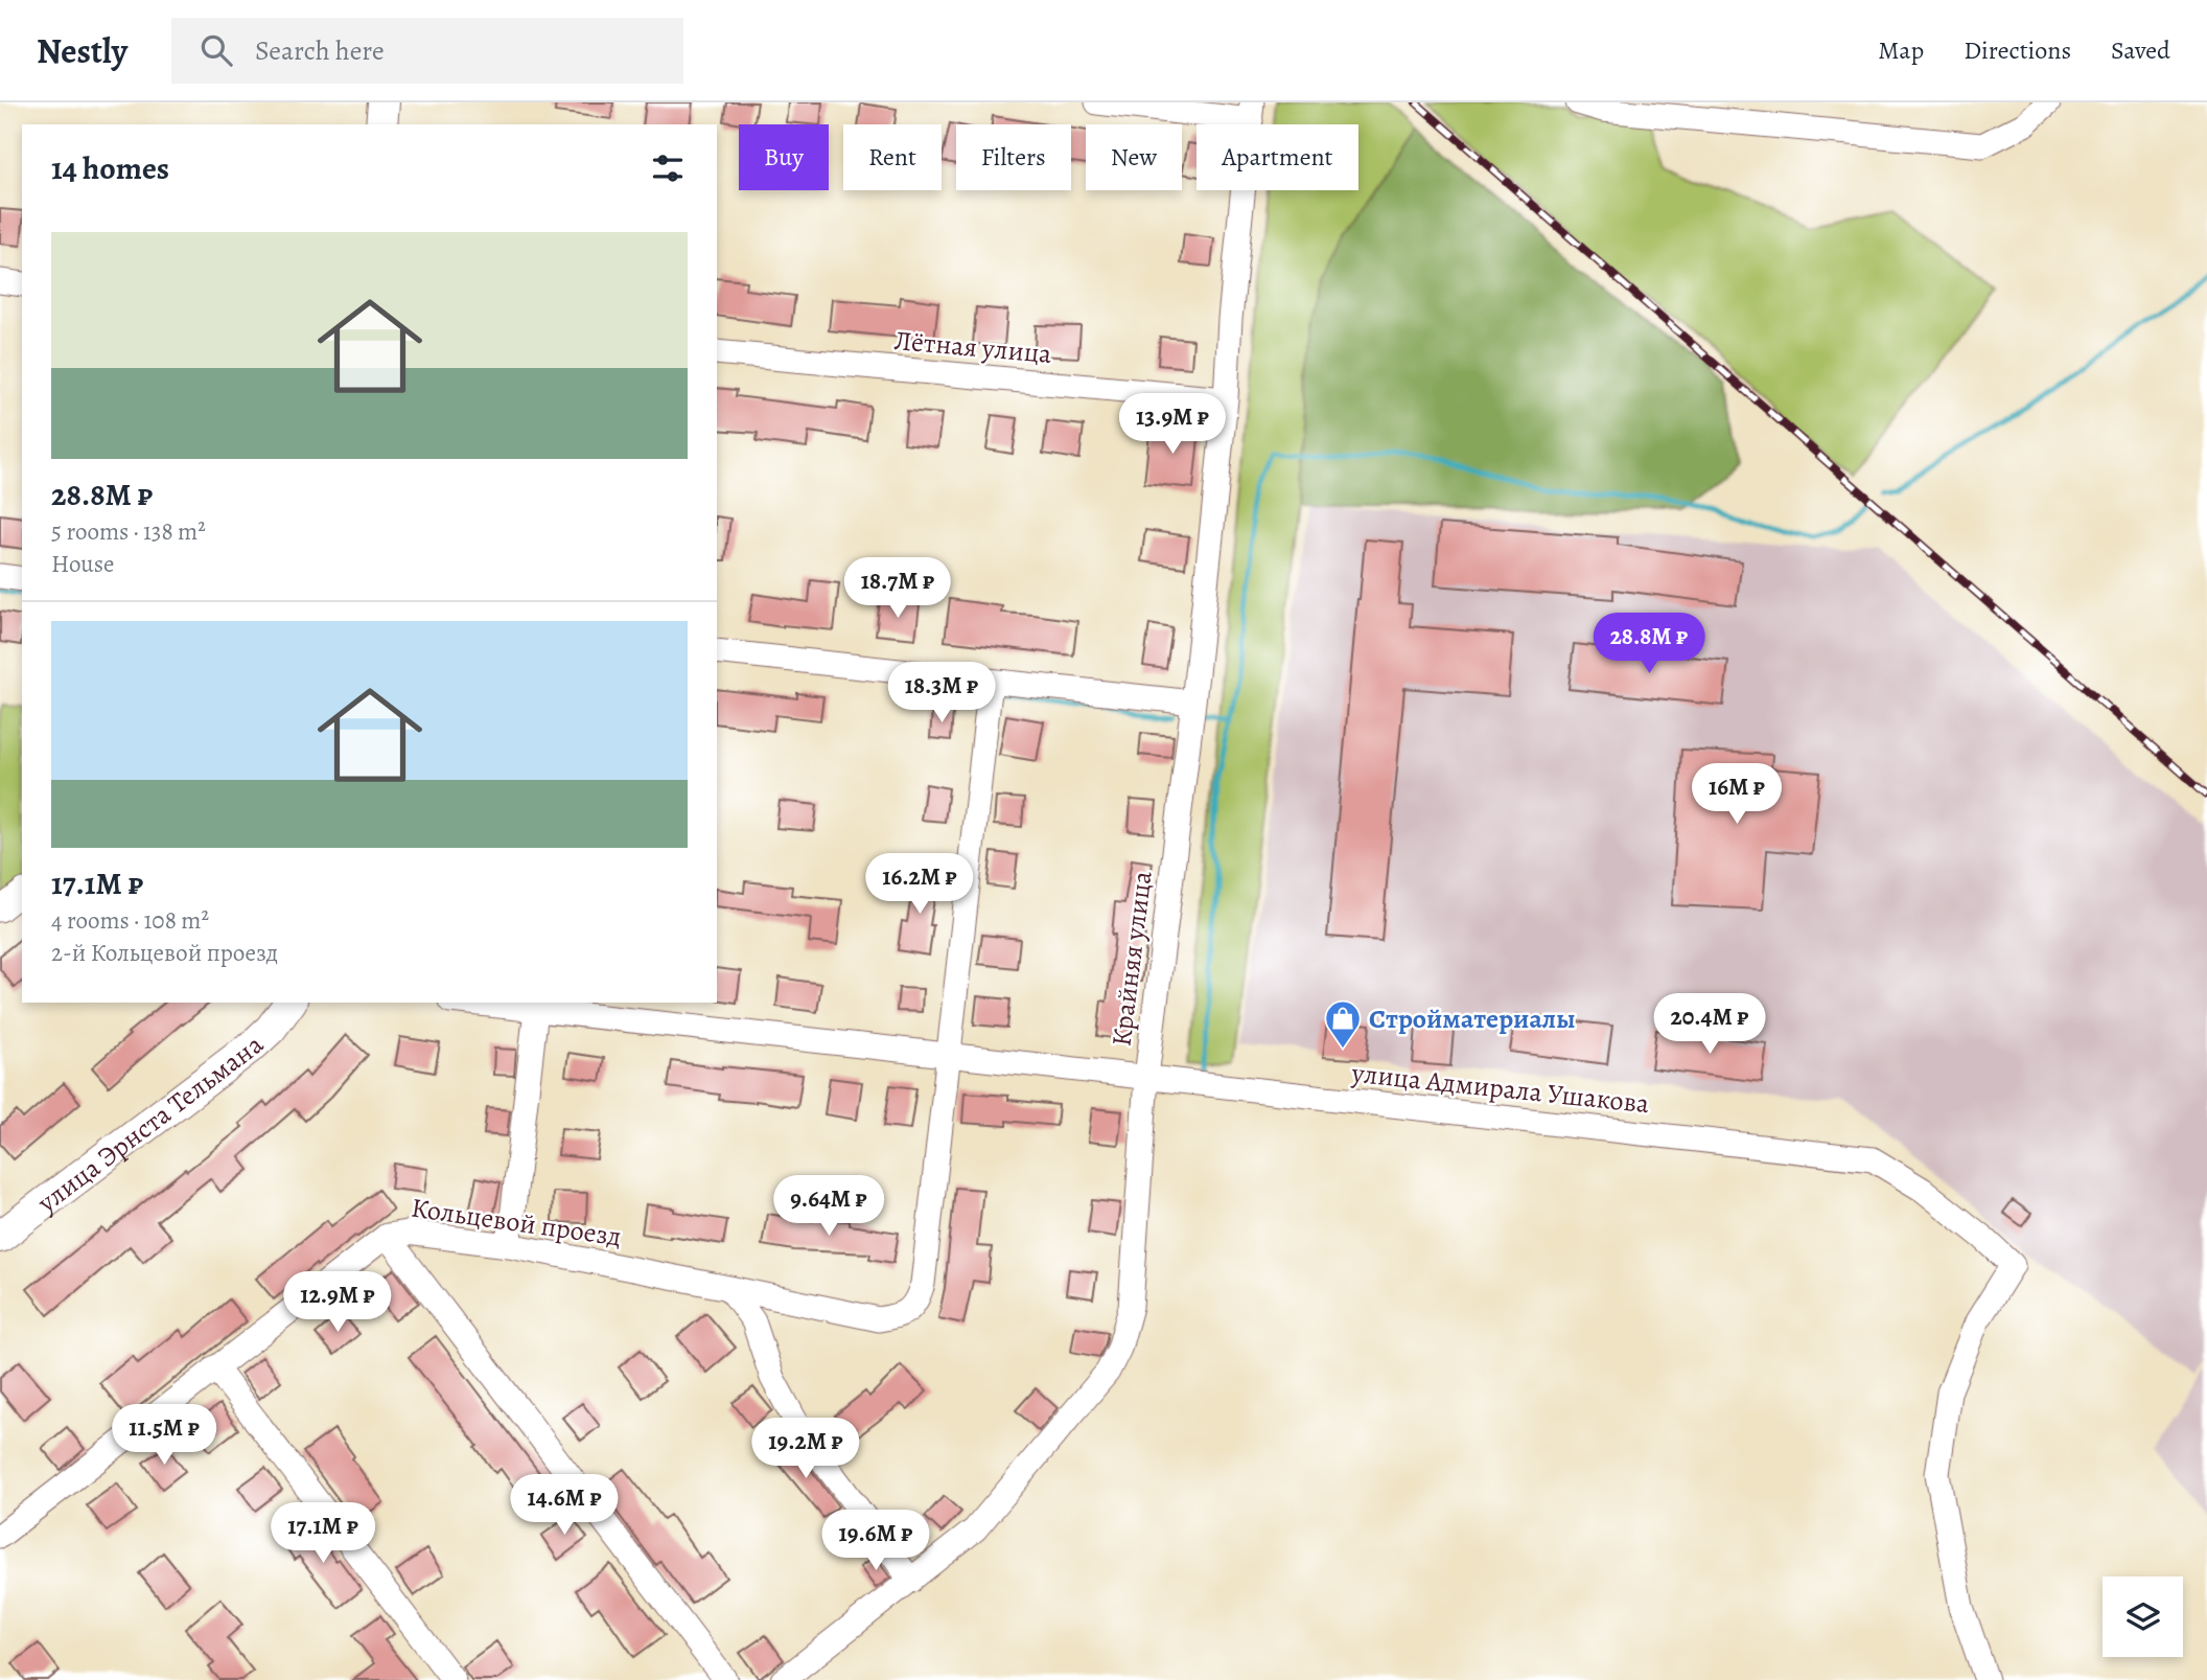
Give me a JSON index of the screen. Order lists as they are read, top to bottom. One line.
{"streets":{"main road":["улица Эрнста Тельмана"],"street":["Лётная улица","Крайняя улица","улица Адмирала Ушакова","Кольцевой проезд"]},"crossings":[["Лётная улица","Крайняя улица"],["Крайняя улица","улица Адмирала Ушакова"],["улица Адмирала Ушакова","Кольцевой проезд"]],"places":{"shop":["Стройматериалы"]},"page":{"header":"Nestly","search":"Search here","nav":["Map","Directions","Saved"],"chip":["Buy","Rent","Filters","New","Apartment"],"heading":"14 homes","list":[{"name":"28.8M ₽","note":"5 rooms · 138 m² · House"},{"name":"17.1M ₽","note":"4 rooms · 108 m² · 2-й Кольцевой проезд"}],"price":["13.9M ₽","18.7M ₽","28.8M ₽","18.3M ₽","16M ₽","16.2M ₽","20.4M ₽","9.64M ₽","12.9M ₽","11.5M ₽","19.2M ₽","14.6M ₽","17.1M ₽","19.6M ₽"]}}
